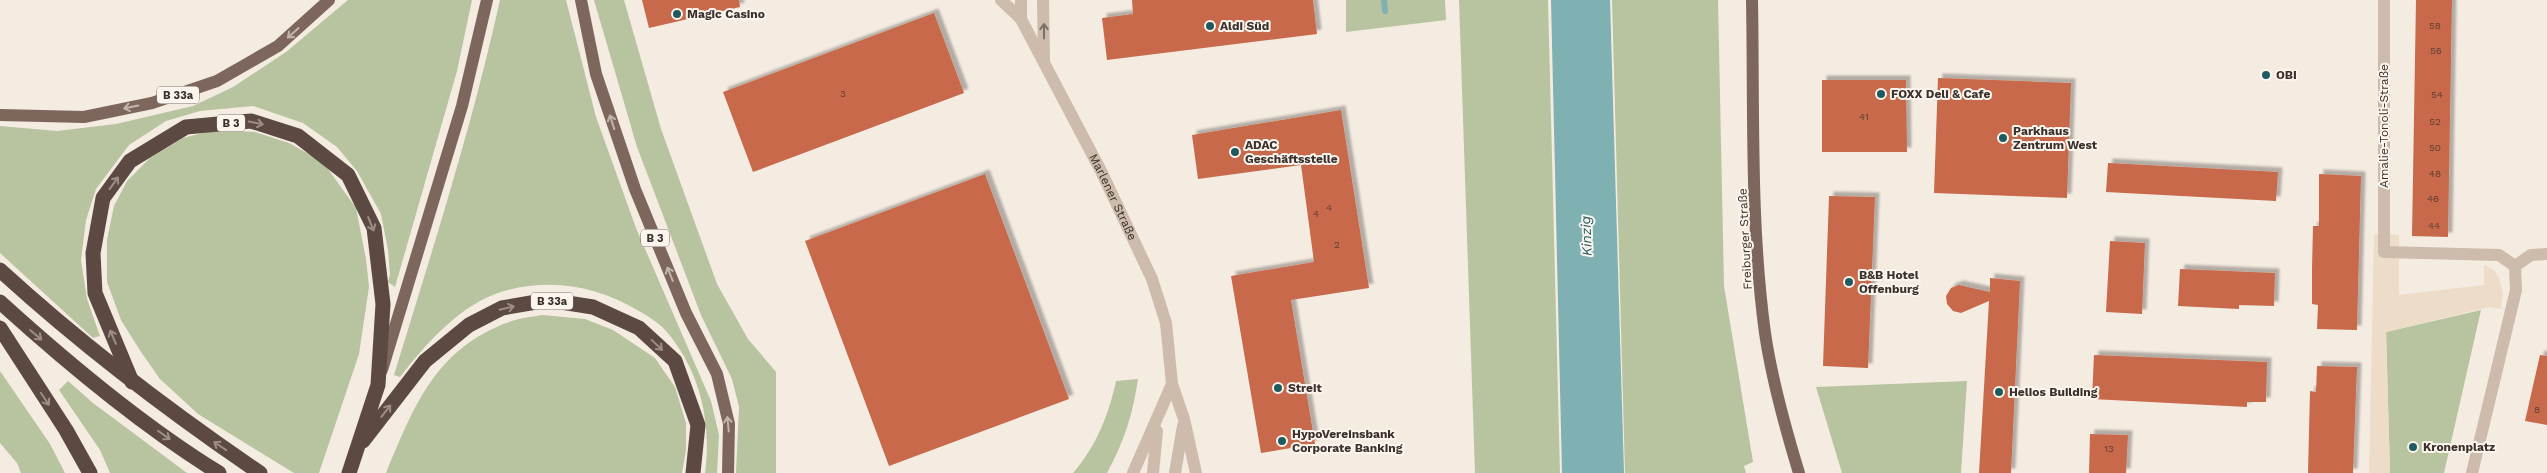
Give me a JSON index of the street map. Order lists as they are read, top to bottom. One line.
{"streets":{"highway":["B 33a","B 3"],"main road":["Freiburger Straße"],"street":["Amalie-Tonoli-Straße","Marlener Straße"]},"crossings":[["B 33a","B 3"]],"water":["Kinzig"],"places":["Magic Casino","Aldi Süd","OBI","FOXX Deli & Cafe","Parkhaus Zentrum West","ADAC Geschäftsstelle","B&B Hotel Offenburg","Streit","Helios Building","HypoVereinsbank Corporate Banking","Kronenplatz"],"house_numbers":["58","56","3","54","41","52","50","48","46","4","4","44","2","8","13"]}
